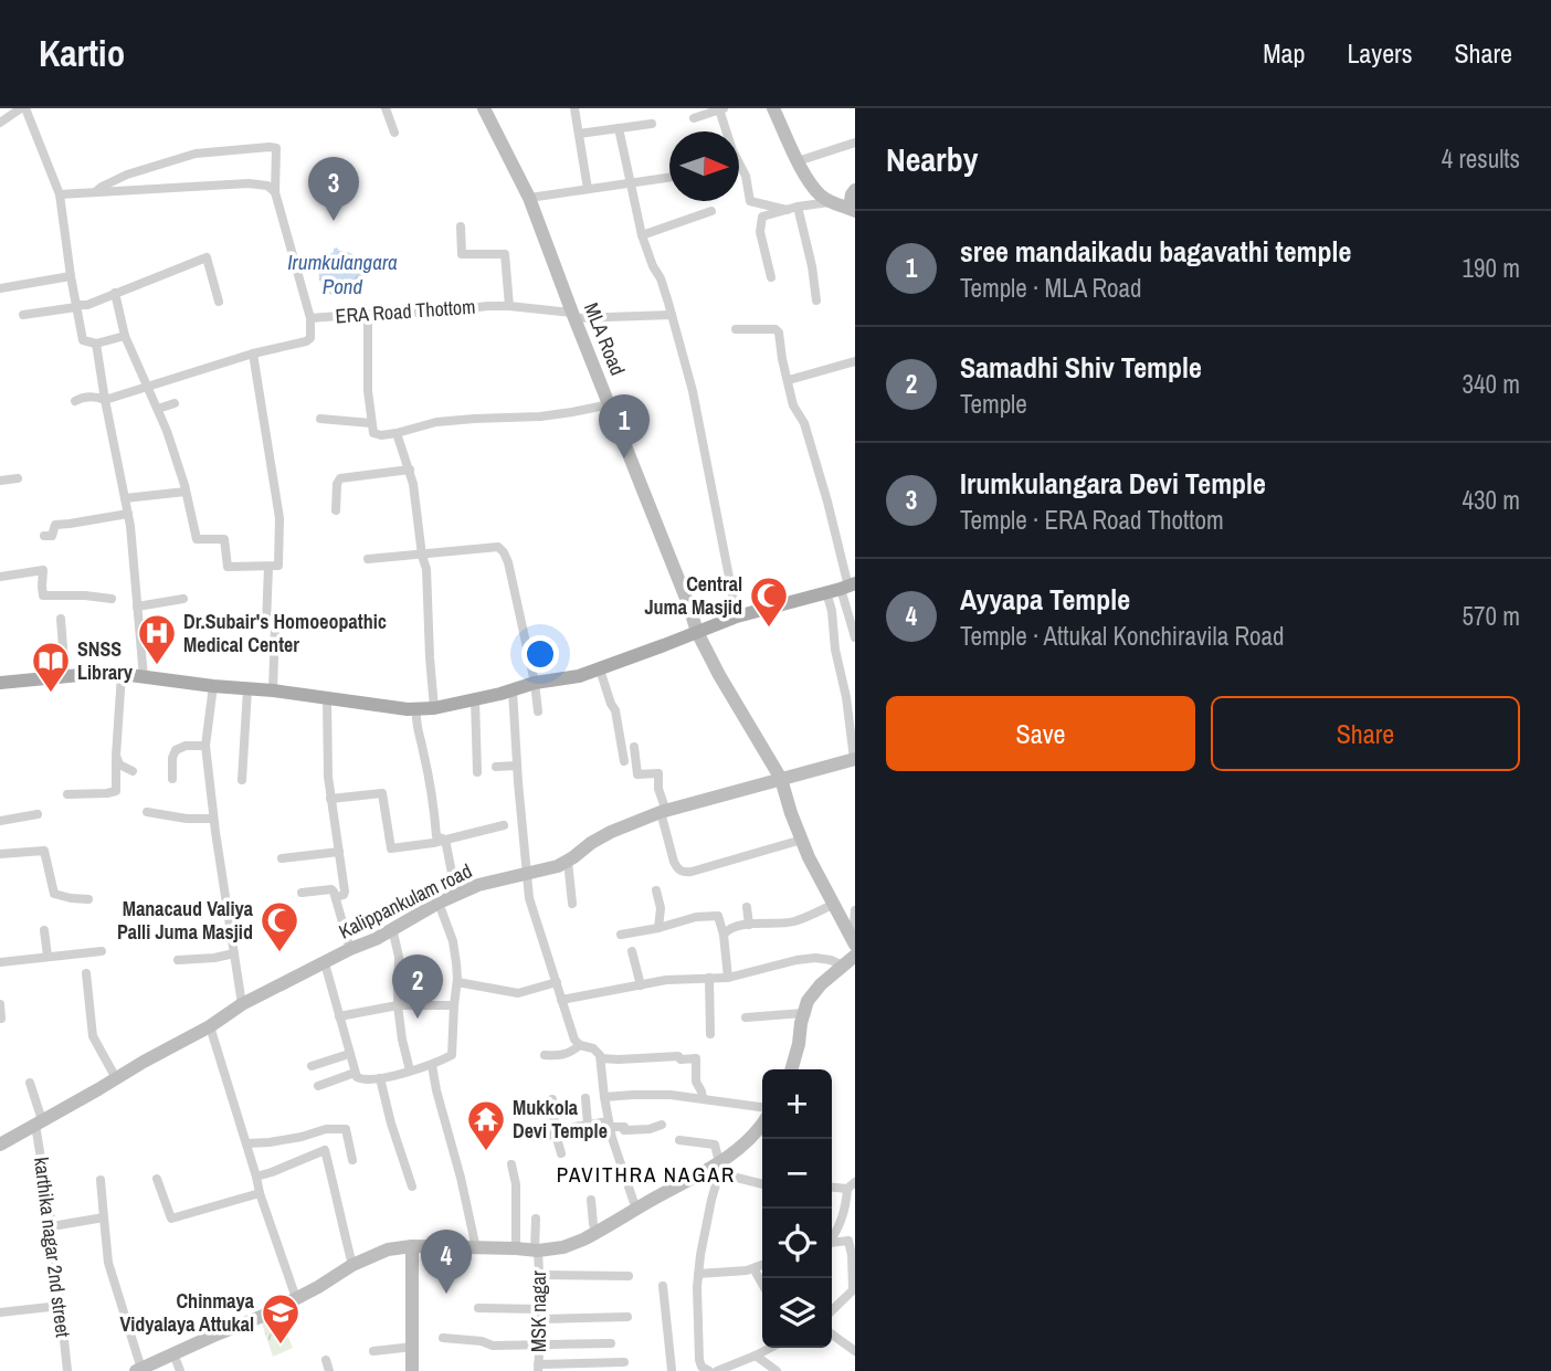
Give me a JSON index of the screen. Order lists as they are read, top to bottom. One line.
{"streets":{"street":["ERA Road Thottom","MLA Road","Kalippankulam road","karthika nagar 2nd street","MSK nagar"]},"crossings":[["ERA Road Thottom","MLA Road"],["MLA Road","Kalippankulam road"],["Kalippankulam road","karthika nagar 2nd street"]],"districts":["PAVITHRA NAGAR"],"water":["Irumkulangara Pond"],"places":{"mosque":["Central Juma Masjid","Manacaud Valiya Palli Juma Masjid"],"hospital":["Dr.Subair's Homoeopathic Medical Center"],"library":["SNSS Library"],"temple":["Mukkola Devi Temple"],"school or university":["Chinmaya Vidyalaya Attukal"]},"north":"right","page":{"header":"Kartio","nav":["Map","Layers","Share"],"heading":["Nearby","4 results"],"pins":["3","1","2","4"],"list":[{"mark":"1","name":"sree mandaikadu bagavathi temple","note":"Temple · MLA Road","value":"190 m"},{"mark":"2","name":"Samadhi Shiv Temple","note":"Temple","value":"340 m"},{"mark":"3","name":"Irumkulangara Devi Temple","note":"Temple · ERA Road Thottom","value":"430 m"},{"mark":"4","name":"Ayyapa Temple","note":"Temple · Attukal Konchiravila Road","value":"570 m"}],"buttons":["Save","Share"],"map_buttons":["+","−"]}}
